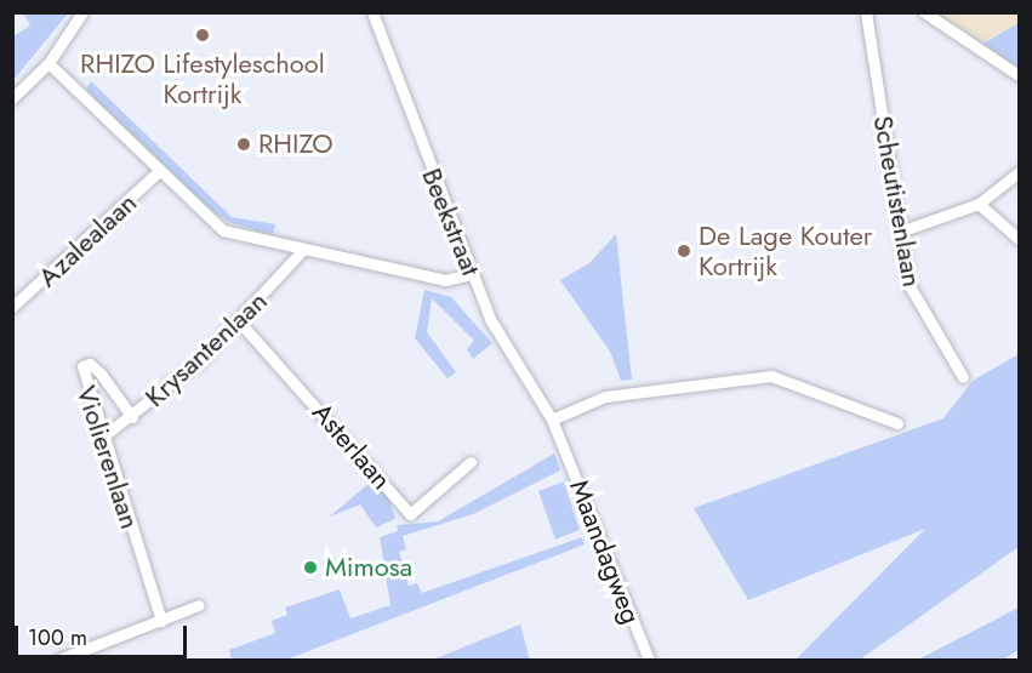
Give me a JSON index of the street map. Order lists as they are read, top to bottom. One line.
{"streets":{"street":["Scheutistenlaan","Beekstraat","Azalealaan","Krysantenlaan","Asterlaan","Violierenlaan","Maandagweg"]},"crossings":[["Beekstraat","Maandagweg"],["Krysantenlaan","Asterlaan"],["Krysantenlaan","Violierenlaan"]],"places":["RHIZO Lifestyleschool Kortrijk","RHIZO","De Lage Kouter Kortrijk","Mimosa"],"scale_bar":"100 m"}
